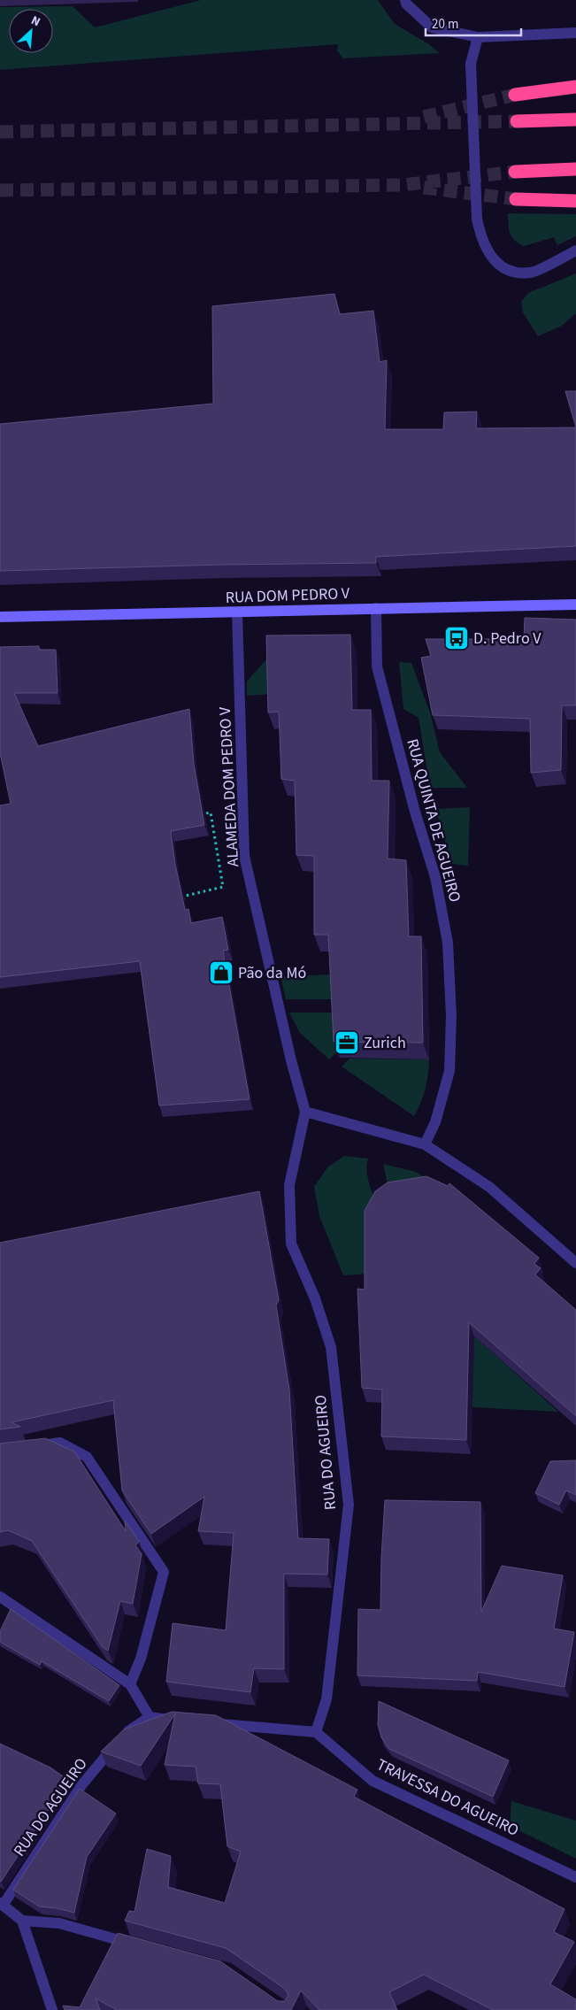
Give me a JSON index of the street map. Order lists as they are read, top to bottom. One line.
{"streets":{"main road":["RUA DOM PEDRO V"],"street":["ALAMEDA DOM PEDRO V","RUA QUINTA DE AGUEIRO","RUA DO AGUEIRO","TRAVESSA DO AGUEIRO"]},"crossings":[["RUA DOM PEDRO V","ALAMEDA DOM PEDRO V"],["RUA DOM PEDRO V","RUA QUINTA DE AGUEIRO"],["ALAMEDA DOM PEDRO V","RUA DO AGUEIRO"],["RUA DO AGUEIRO","TRAVESSA DO AGUEIRO"]],"places":{"bus stop":["D. Pedro V"],"shop":["Pão da Mó"],"office":["Zurich"]},"scale_bar":"20 m","north":"top right"}
